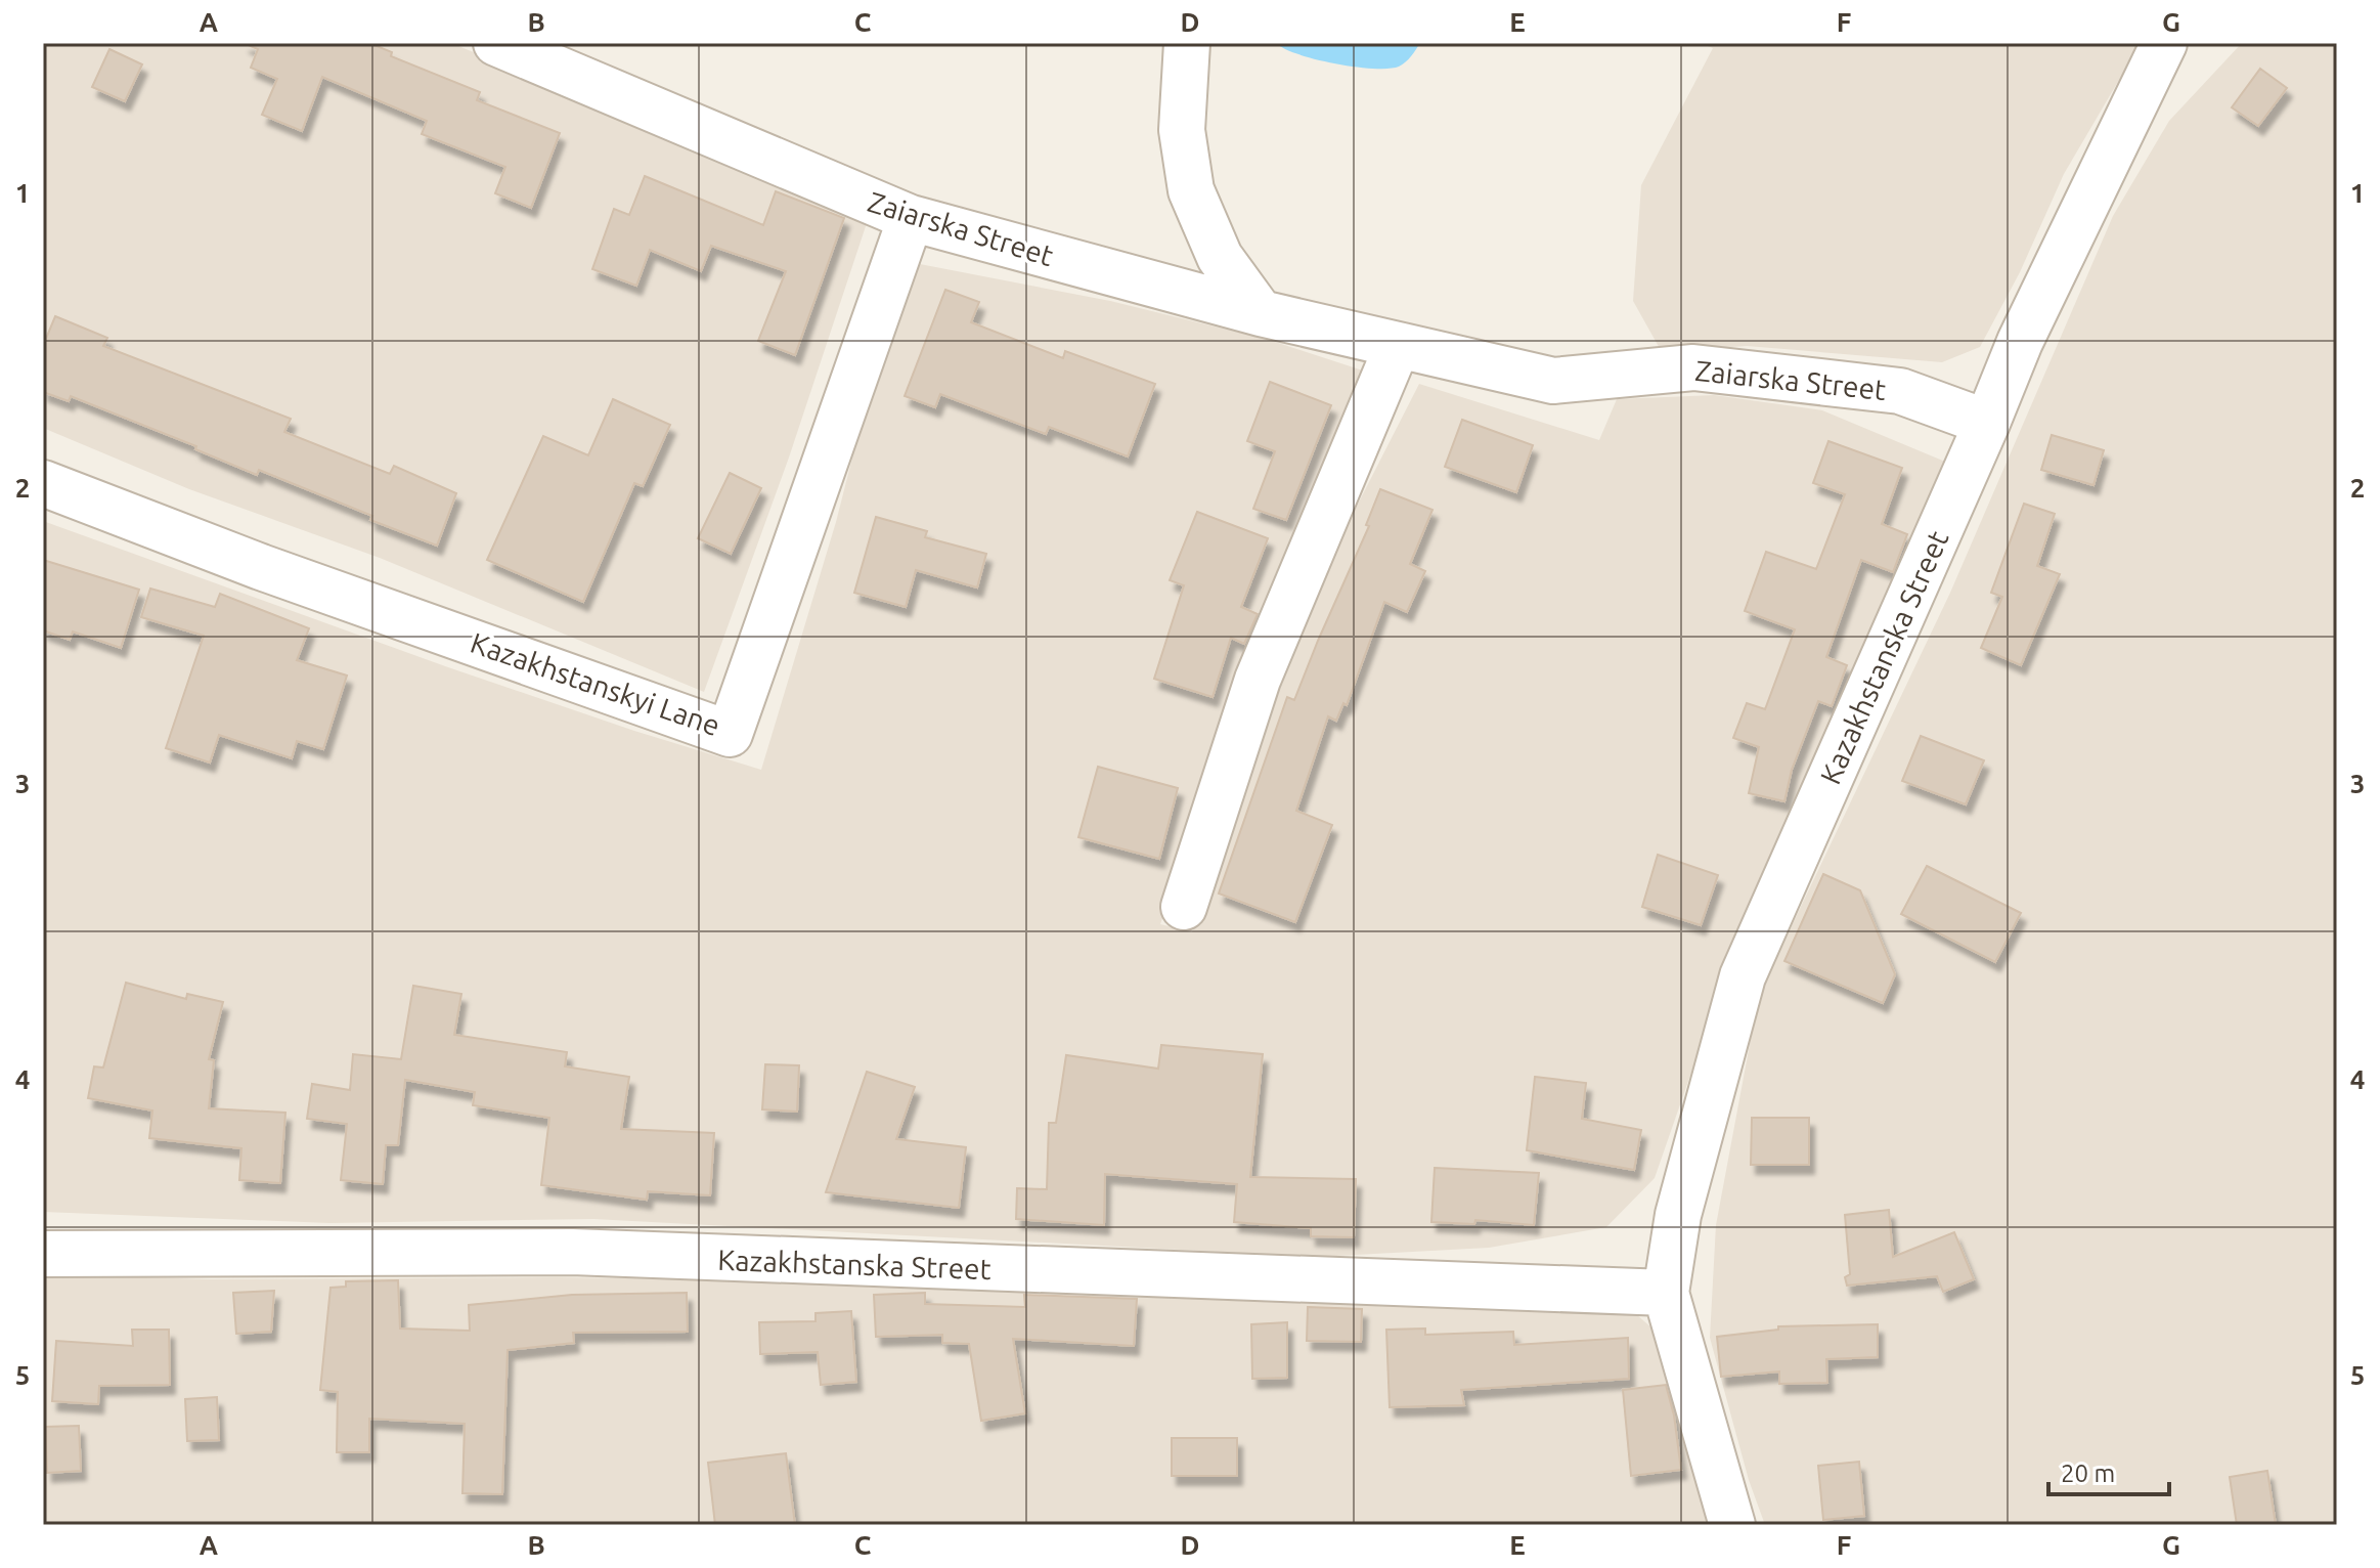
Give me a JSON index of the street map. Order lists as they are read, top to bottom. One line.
{"streets":{"street":["Zaiarska Street","Kazakhstanska Street","Kazakhstanskyi Lane"]},"crossings":[["Zaiarska Street","Kazakhstanska Street"],["Zaiarska Street","Kazakhstanskyi Lane"]],"scale_bar":"20 m","grid":{"columns":["A","B","C","D","E","F","G"],"rows":["1","2","3","4","5"]}}
